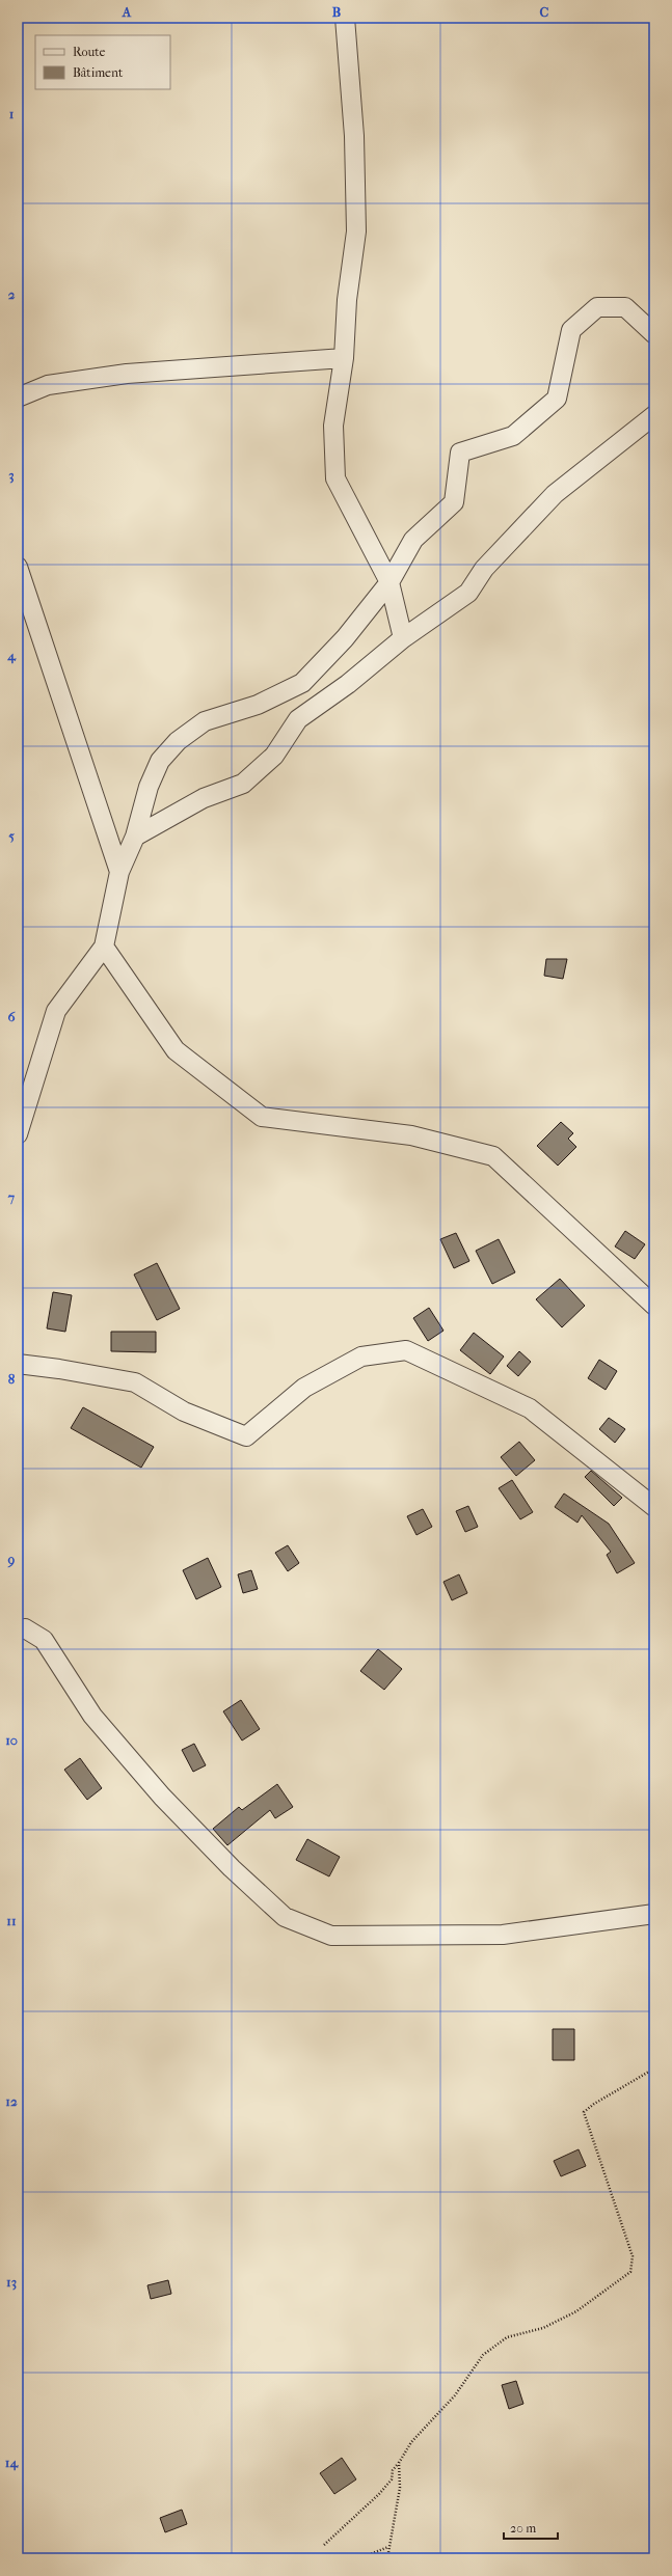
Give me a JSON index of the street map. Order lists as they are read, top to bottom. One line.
{"legend":["Route","Bâtiment"],"scale_bar":"20 m","grid":{"columns":["A","B","C"],"rows":["1","2","3","4","5","6","7","8","9","10","11","12","13","14"]}}
